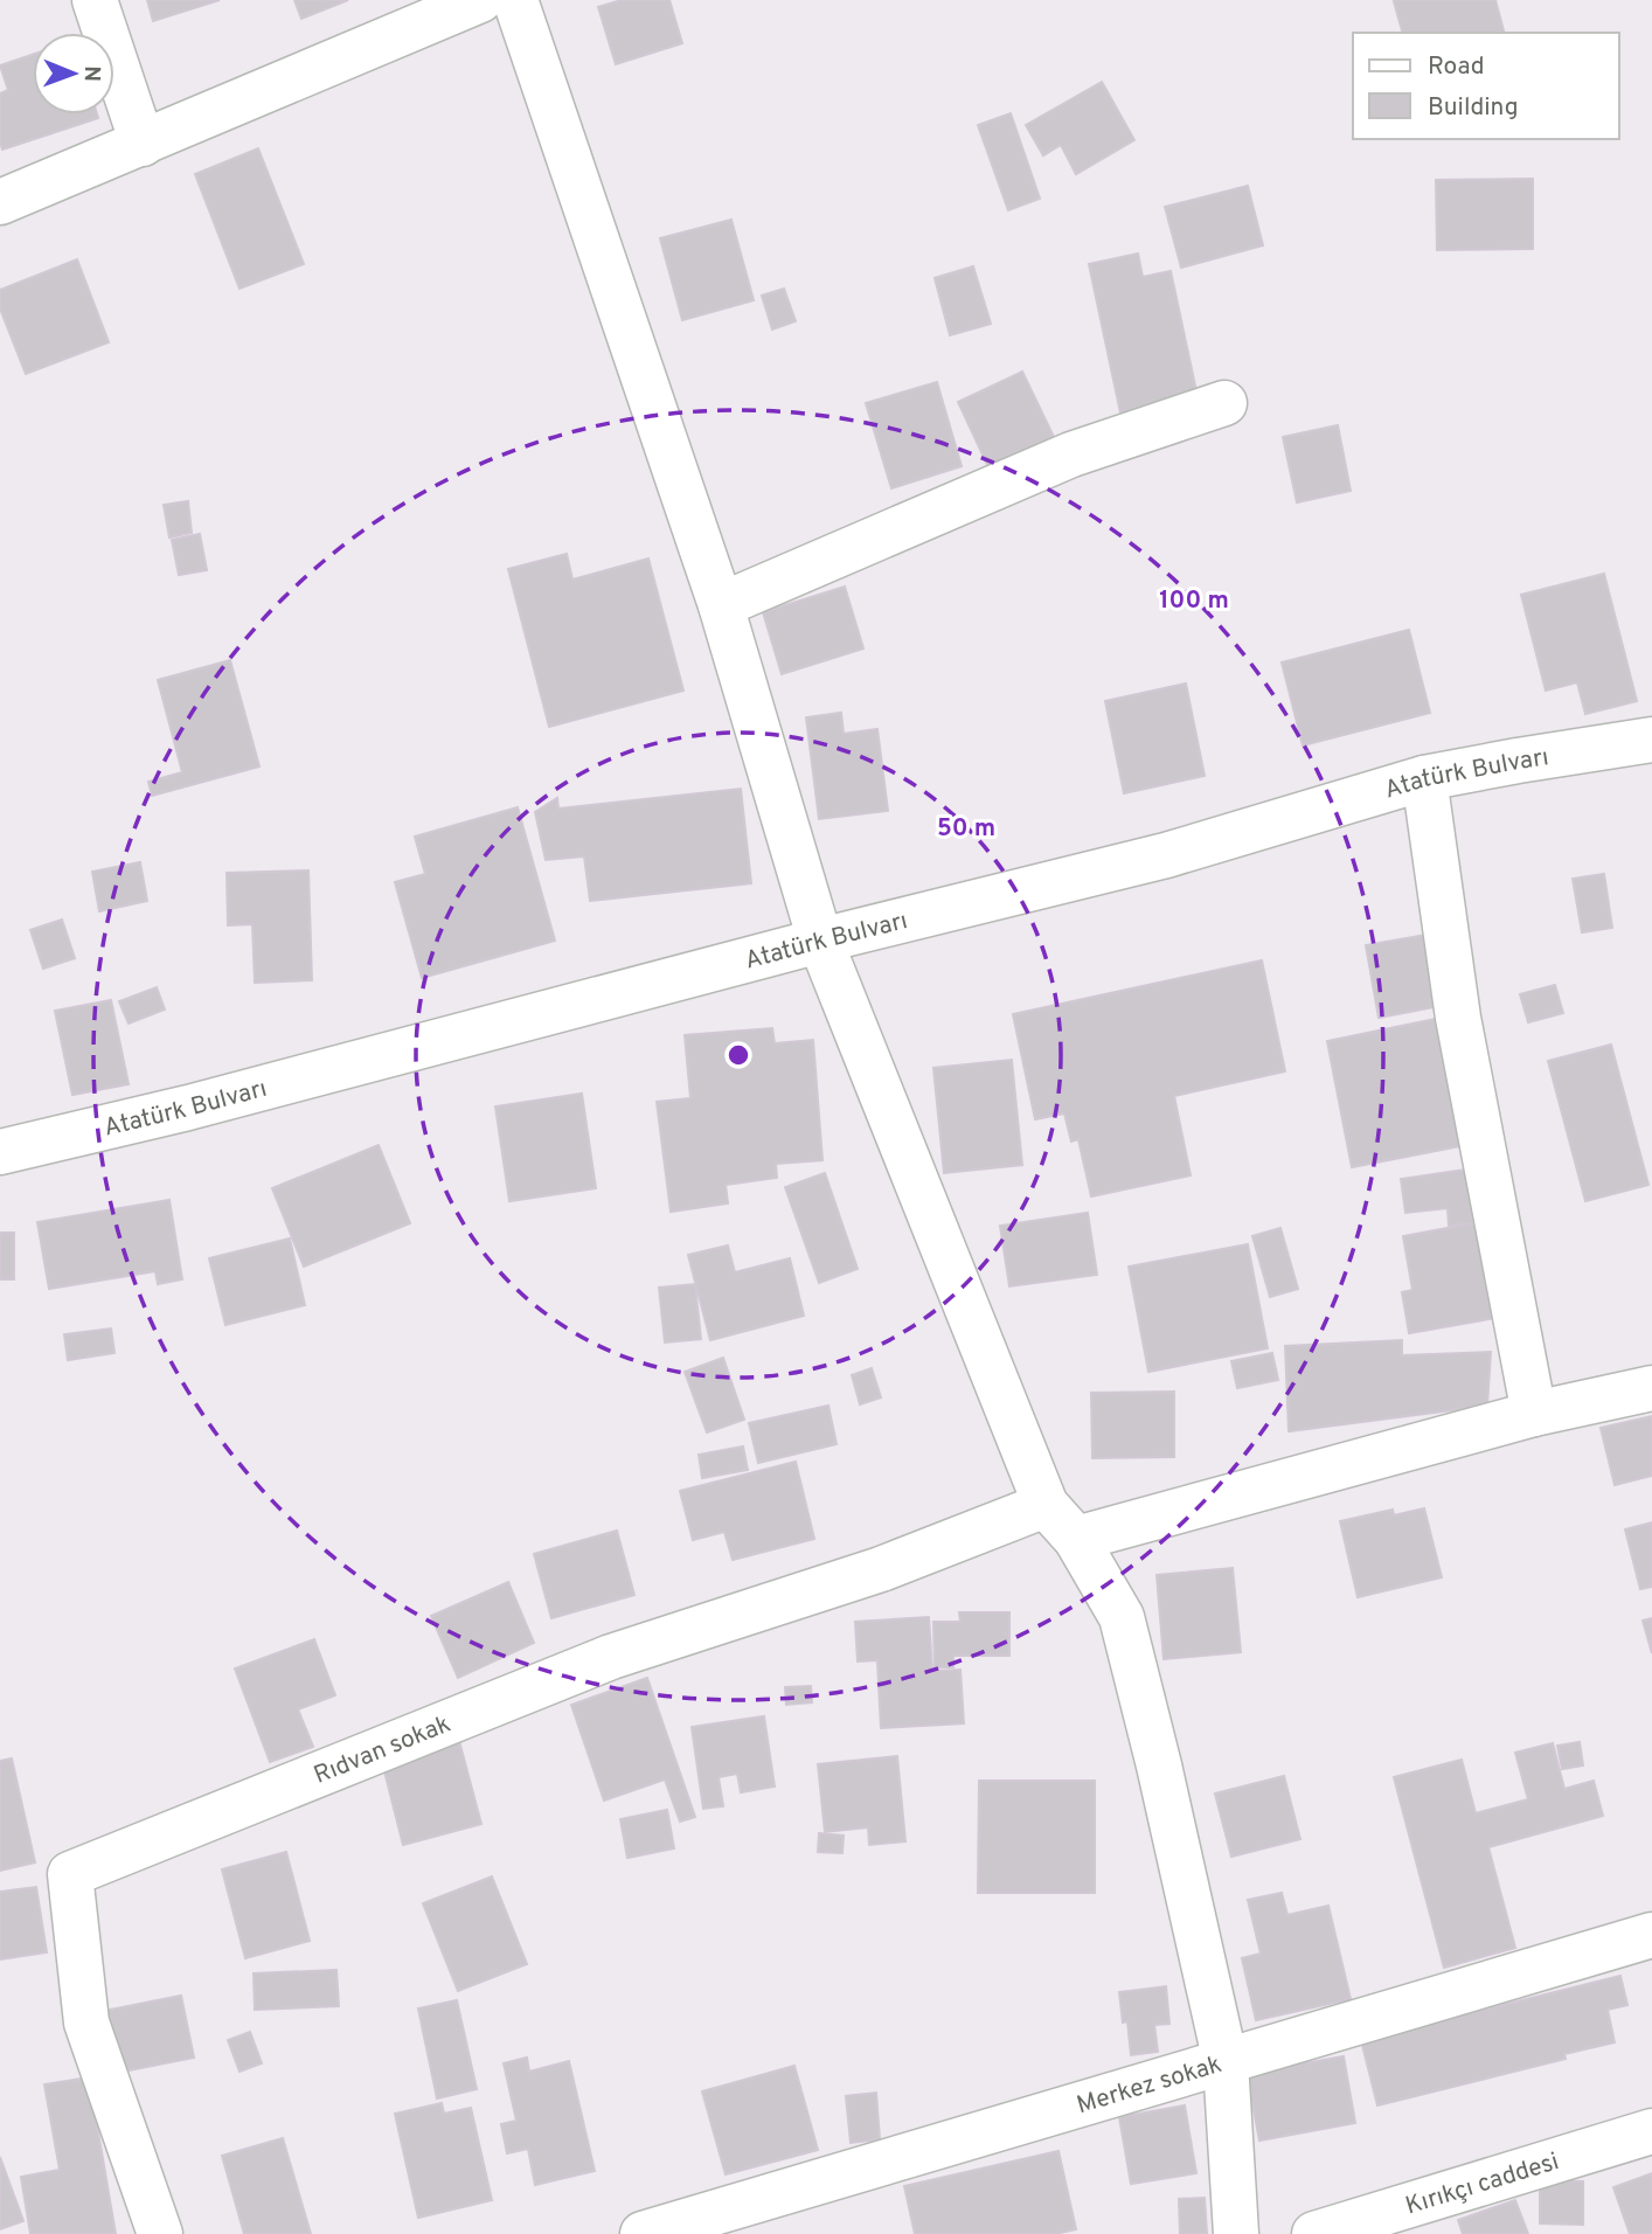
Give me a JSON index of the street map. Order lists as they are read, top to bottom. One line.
{"streets":{"street":["Atatürk Bulvarı","Rıdvan sokak","Merkez sokak","Kırıkçı caddesi"]},"legend":["Road","Building"],"north":"right","rings":["100 m","50 m"]}
